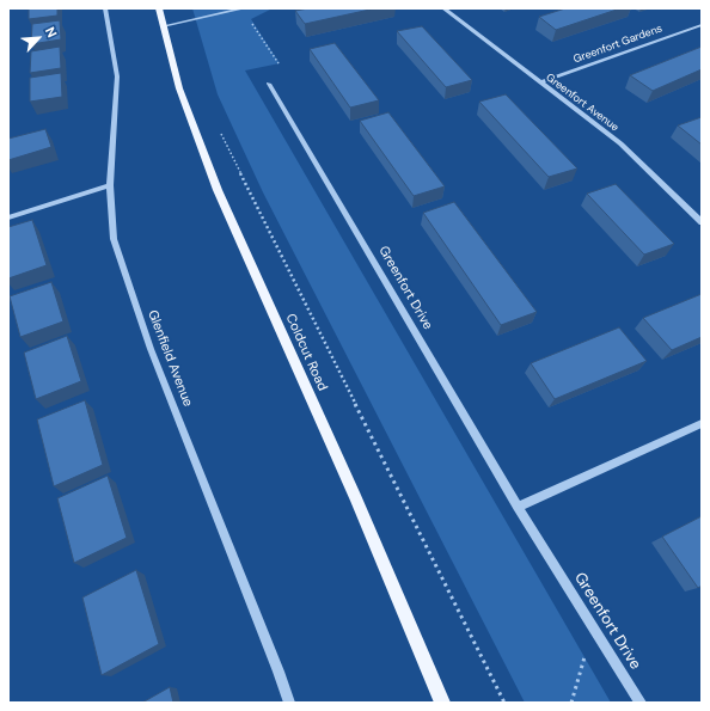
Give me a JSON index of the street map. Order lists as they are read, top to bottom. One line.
{"streets":{"main road":["Coldcut Road"],"street":["Greenfort Gardens","Greenfort Avenue","Greenfort Drive","Glenfield Avenue"]},"crossings":[["Greenfort Gardens","Greenfort Avenue"]],"north":"top right"}
